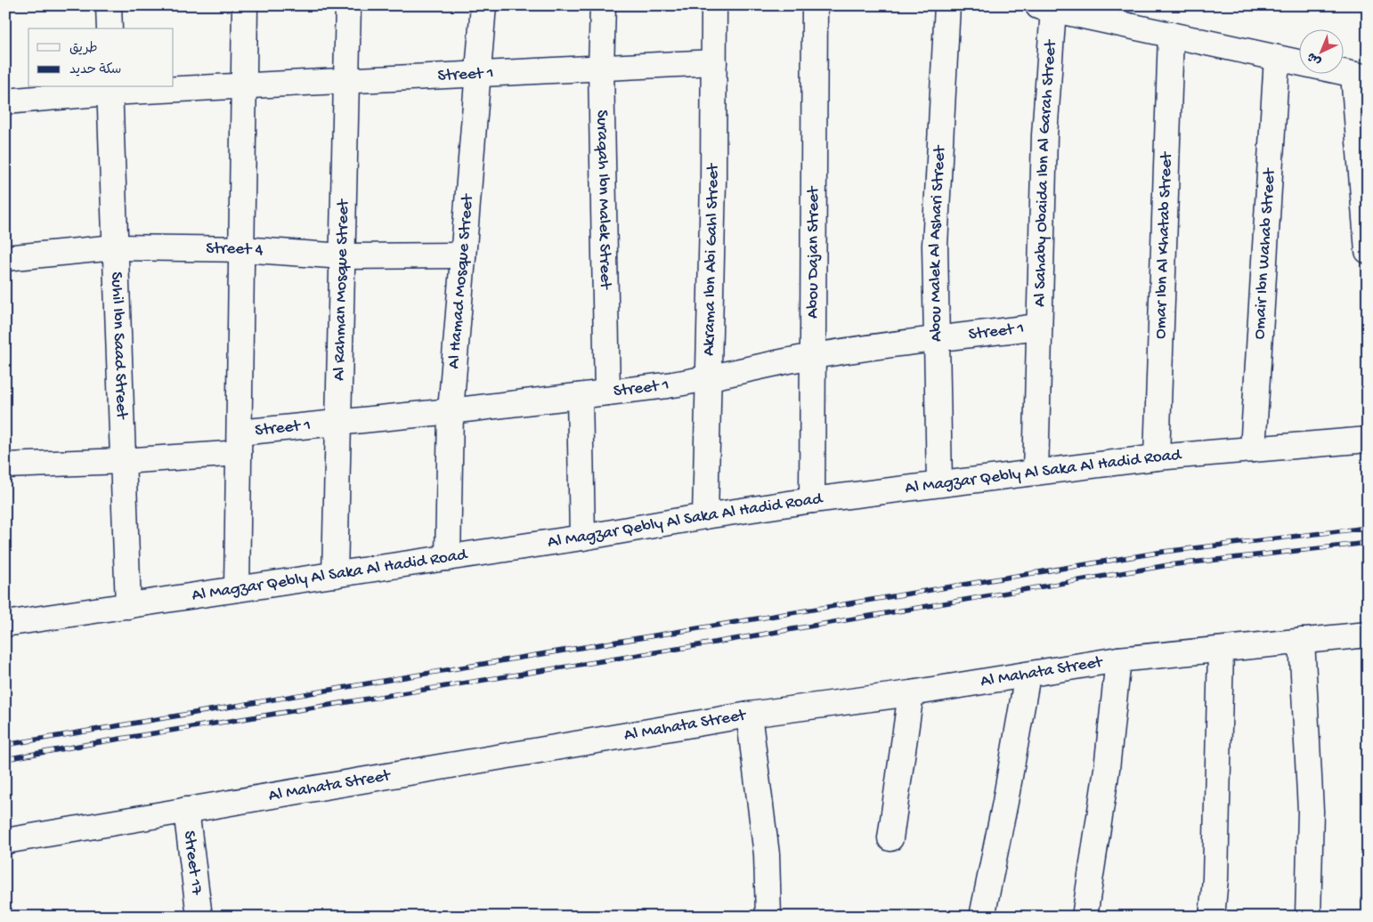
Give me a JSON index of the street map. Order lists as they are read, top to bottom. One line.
{"streets":{"street":["Street 1","Al Sahaby Obaida Ibn Al Garah Street","Suraqah Ibn Malek Street","Abou Malek Al Ashari Street","Omar Ibn Al Khatab Street","Street 4","Abou Dajan Street","Omair Ibn Wahab Street","Akrama Ibn Abi Gahl Street","Al Hamad Mosque Street","Al Rahman Mosque Street","Suhil Ibn Saad Street","Al Magzar Qebly Al Saka Al Hadid Road","Al Mahata Street","Street 17"]},"crossings":[["Street 1","Al Sahaby Obaida Ibn Al Garah Street"],["Street 1","Suraqah Ibn Malek Street"],["Street 1","Abou Malek Al Ashari Street"],["Street 1","Street 4"],["Street 1","Abou Dajan Street"],["Street 1","Akrama Ibn Abi Gahl Street"],["Street 1","Al Hamad Mosque Street"],["Street 1","Al Rahman Mosque Street"],["Street 1","Suhil Ibn Saad Street"],["Street 1","Al Magzar Qebly Al Saka Al Hadid Road"],["Al Sahaby Obaida Ibn Al Garah Street","Al Magzar Qebly Al Saka Al Hadid Road"],["Abou Malek Al Ashari Street","Al Magzar Qebly Al Saka Al Hadid Road"],["Omar Ibn Al Khatab Street","Al Magzar Qebly Al Saka Al Hadid Road"],["Street 4","Al Hamad Mosque Street"],["Street 4","Al Rahman Mosque Street"],["Street 4","Suhil Ibn Saad Street"],["Abou Dajan Street","Al Magzar Qebly Al Saka Al Hadid Road"],["Omair Ibn Wahab Street","Al Magzar Qebly Al Saka Al Hadid Road"],["Akrama Ibn Abi Gahl Street","Al Magzar Qebly Al Saka Al Hadid Road"],["Al Hamad Mosque Street","Al Magzar Qebly Al Saka Al Hadid Road"],["Al Rahman Mosque Street","Al Magzar Qebly Al Saka Al Hadid Road"],["Suhil Ibn Saad Street","Al Magzar Qebly Al Saka Al Hadid Road"],["Al Mahata Street","Street 17"]],"legend":["طريق","سكة حديد"],"north":"bottom left"}
